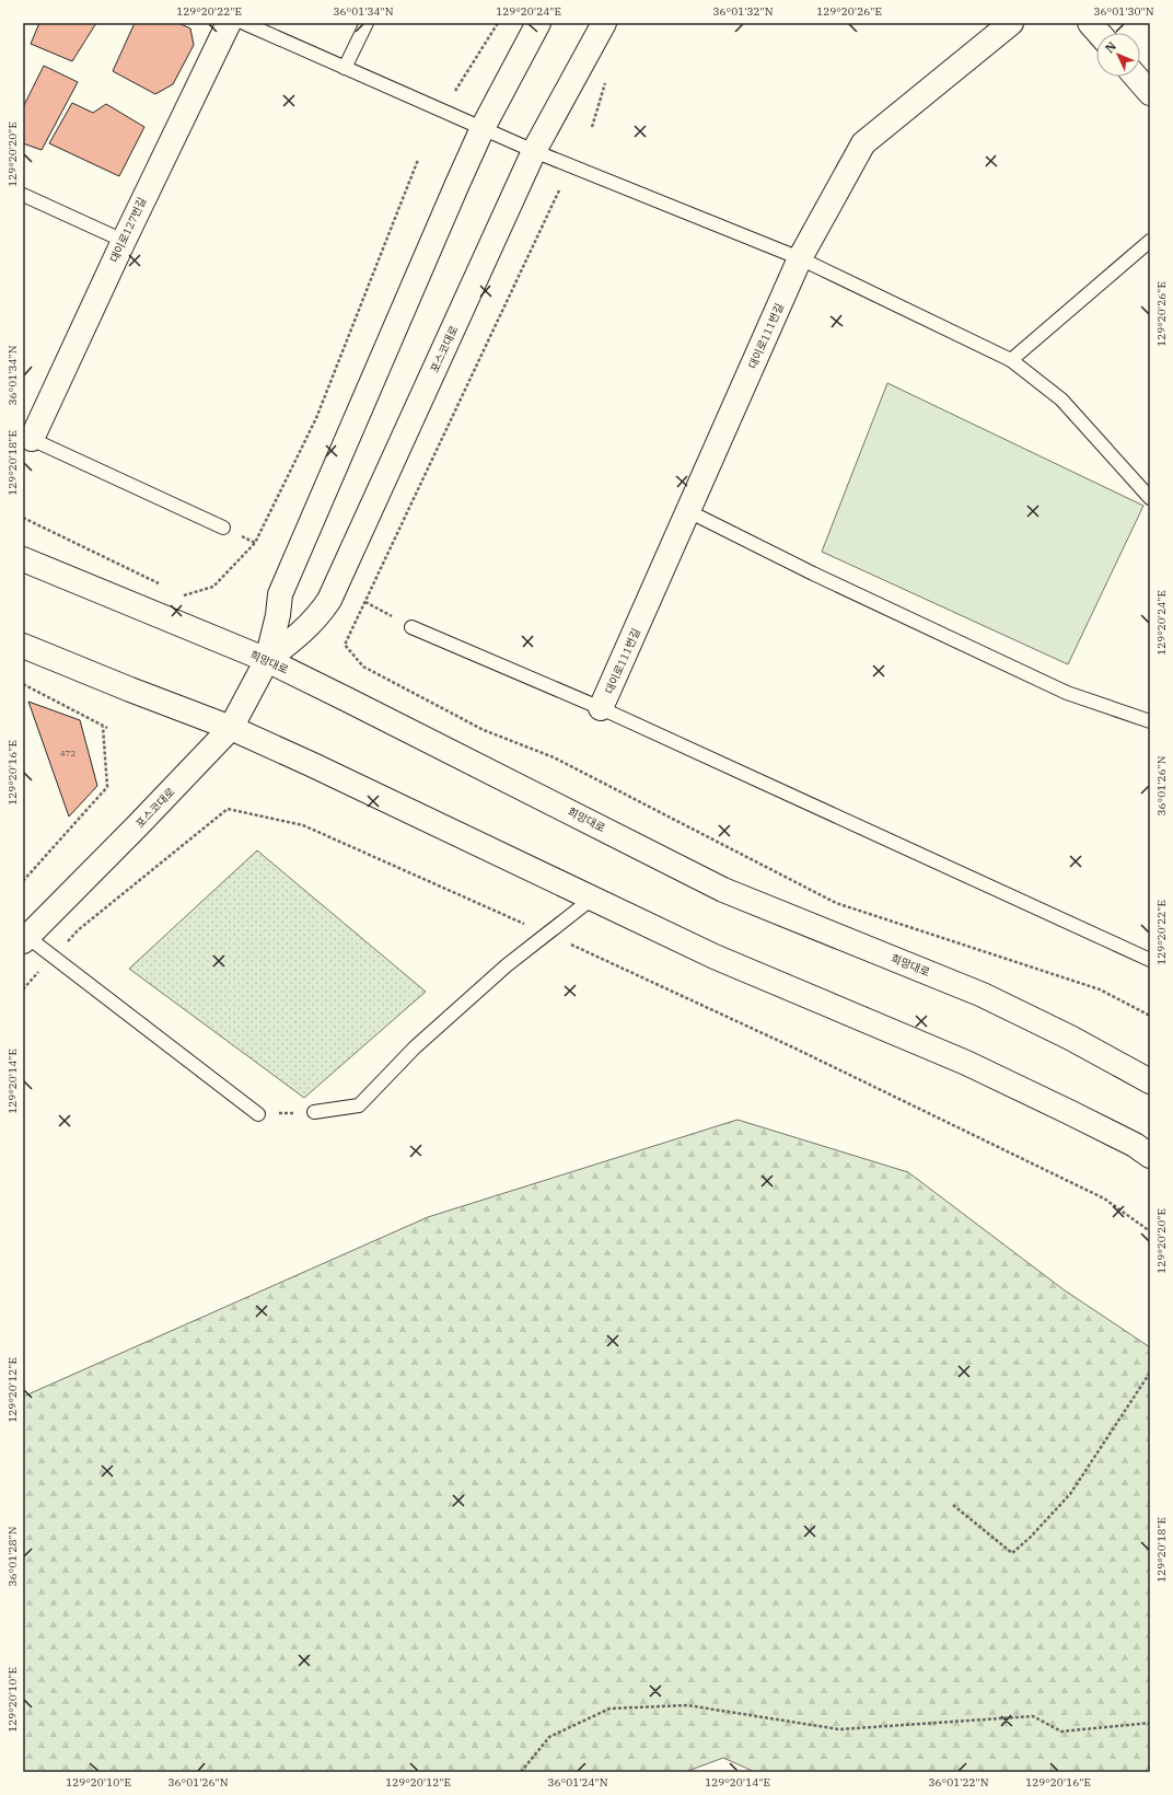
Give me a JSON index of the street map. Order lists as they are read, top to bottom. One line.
{"streets":{"main road":["대이로127번길","대이로111번길","포스코대로","희망대로"]},"crossings":[["포스코대로","희망대로"]],"house_numbers":["472"],"north":"top left","coordinates":["129°20'22\"E","36°01'34\"N","129°20'24\"E","36°01'32\"N","129°20'26\"E","36°01'30\"N","129°20'20\"E","129°20'18\"E","129°20'16\"E","36°01'26\"N","129°20'14\"E","129°20'12\"E","36°01'28\"N","129°20'10\"E","36°01'24\"N","36°01'22\"N"]}
